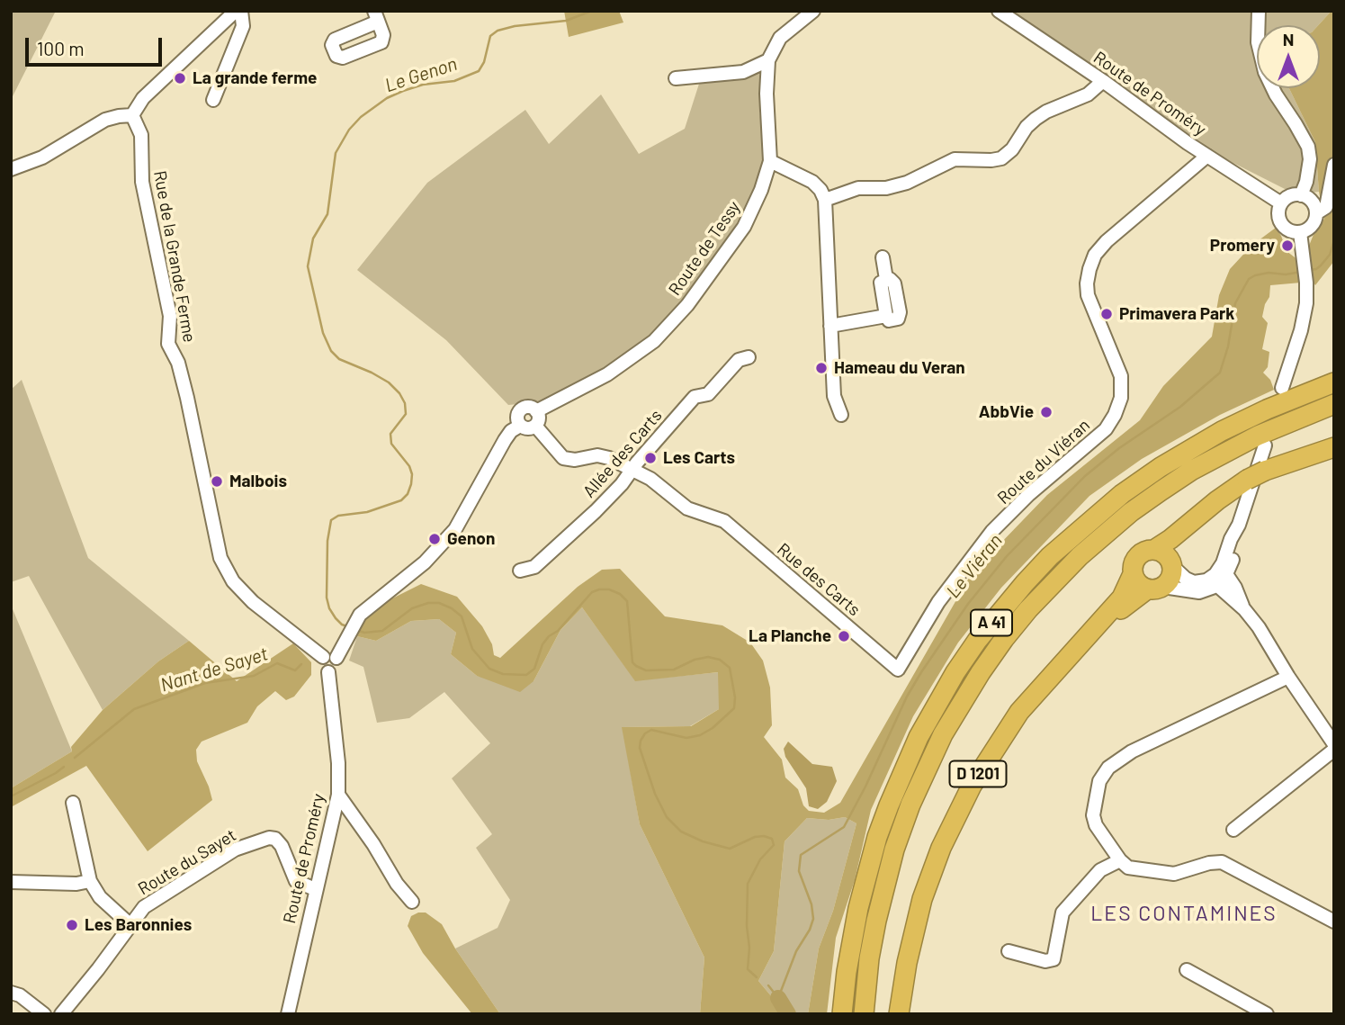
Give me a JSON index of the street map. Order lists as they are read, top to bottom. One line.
{"streets":{"highway":["A 41","D 1201"],"street":["Route de Proméry","Route de Tessy","Rue de la Grande Ferme","Allée des Carts","Route du Viéran","Rue des Carts","Route du Sayet"]},"crossings":[["Route de Proméry","Rue de la Grande Ferme"],["Route de Proméry","Route du Viéran"],["Route de Proméry","Route du Sayet"],["Route de Tessy","Rue des Carts"],["Allée des Carts","Rue des Carts"],["Route du Viéran","Rue des Carts"]],"districts":["LES CONTAMINES"],"water":["Le Genon","Le Viéran","Nant de Sayet"],"places":["La grande ferme","Promery","Primavera Park","Hameau du Veran","AbbVie","Les Carts","Malbois","Genon","La Planche","Les Baronnies"],"scale_bar":"100 m","north":"top"}
